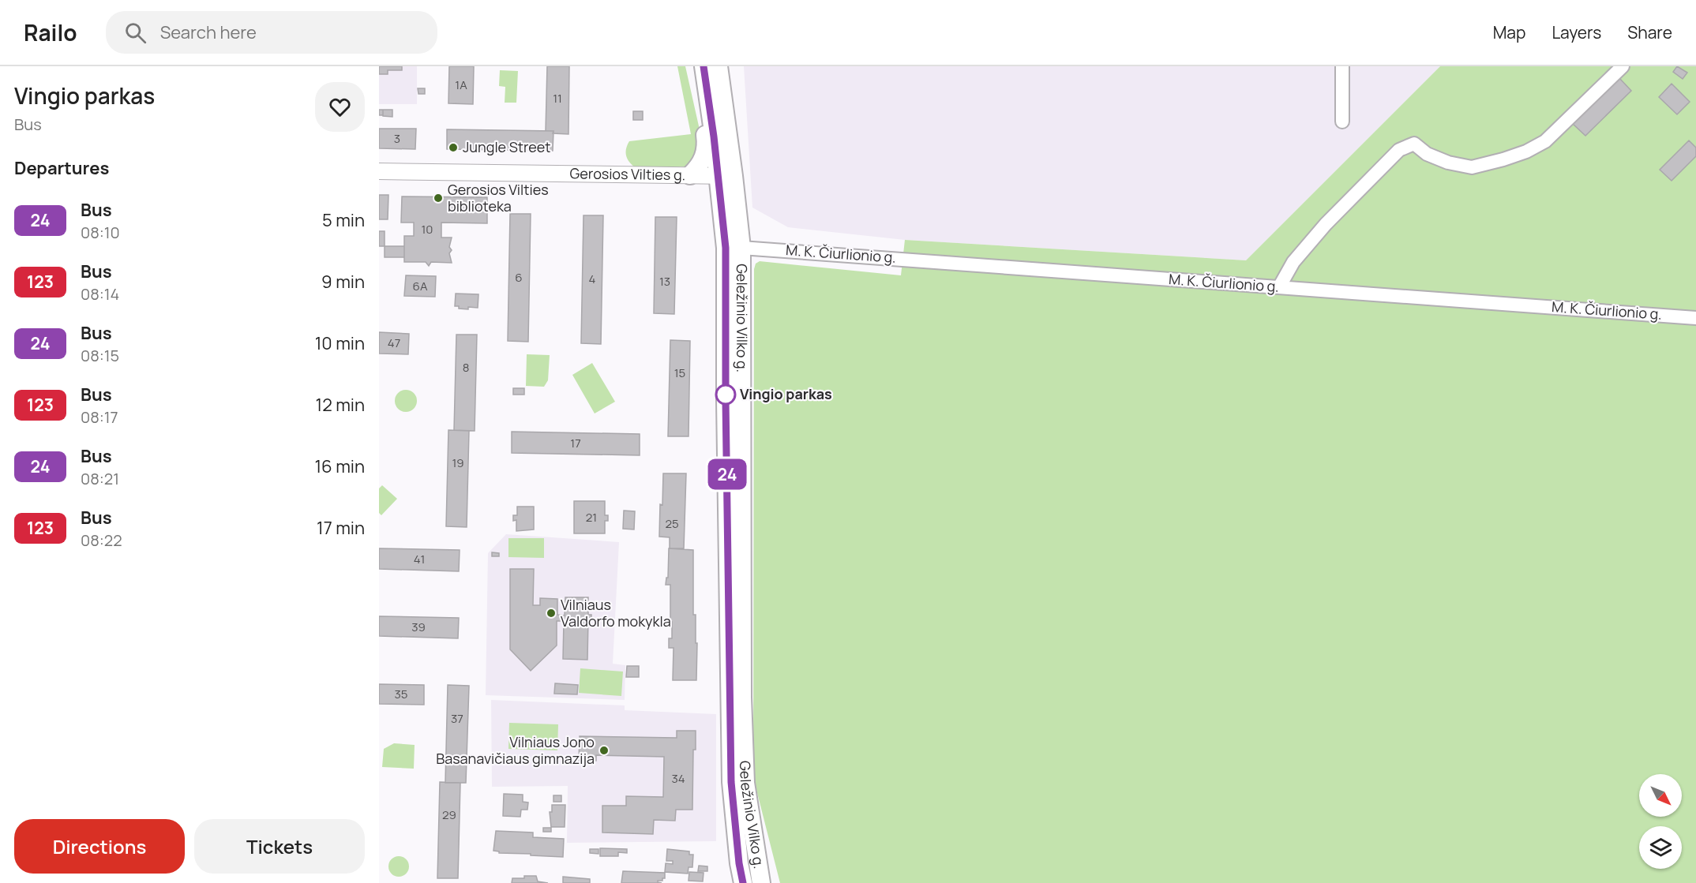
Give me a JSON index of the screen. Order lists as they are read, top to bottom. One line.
{"streets":{"highway":["Geležinio Vilko g."],"main road":["Gerosios Vilties g."],"street":["M. K. Čiurlionio g."]},"crossings":[["Gerosios Vilties g.","Geležinio Vilko g."],["M. K. Čiurlionio g.","Geležinio Vilko g."]],"places":["Jungle Street","Gerosios Vilties biblioteka","Vingio parkas","Vilniaus Valdorfo mokykla","Vilniaus Jono Basanavičiaus gimnazija"],"lines":["bus line 24"],"house_numbers":["1A","11","3","10","6","4","13","6A","47","8","15","17","19","21","25","41","39","35","37","34","29"],"north":"bottom right","page":{"header":"Railo","search":"Search here","nav":["Map","Layers","Share"],"heading":[["Vingio parkas","Bus"],"Departures"],"on_map":"24","list":[{"mark":"24","name":"Bus","note":"08:10","value":"5 min"},{"mark":"123","name":"Bus","note":"08:14","value":"9 min"},{"mark":"24","name":"Bus","note":"08:15","value":"10 min"},{"mark":"123","name":"Bus","note":"08:17","value":"12 min"},{"mark":"24","name":"Bus","note":"08:21","value":"16 min"},{"mark":"123","name":"Bus","note":"08:22","value":"17 min"}],"buttons":["Directions","Tickets"]}}
